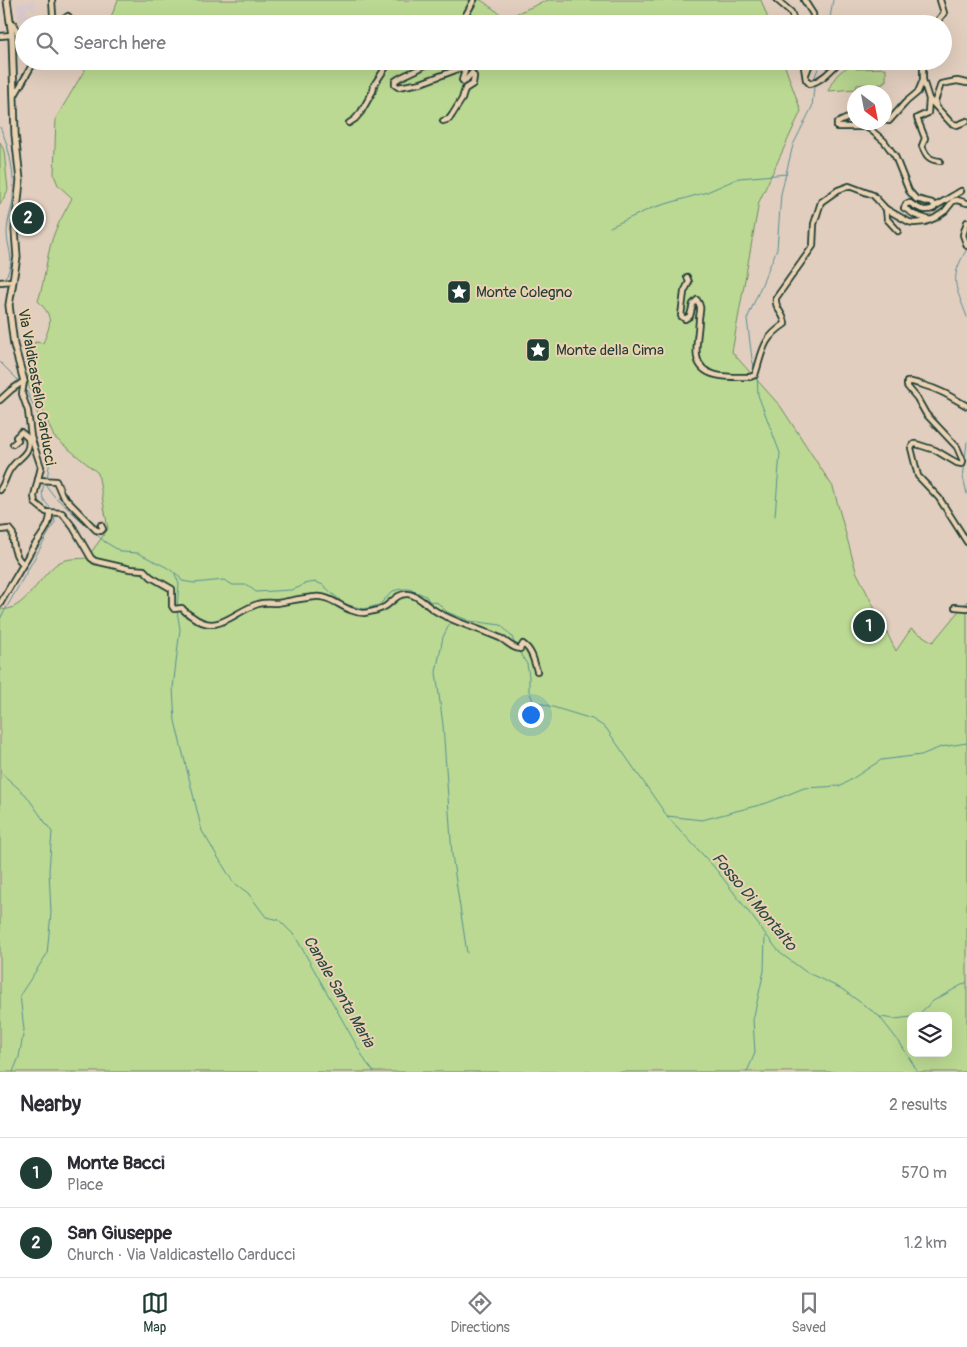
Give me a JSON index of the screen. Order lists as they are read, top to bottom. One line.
{"streets":{"street":["Via Valdicastello Carducci"]},"water":["Fosso Di Montalto","Canale Santa Maria"],"places":{"place":["Monte Colegno","Monte della Cima"]},"north":"bottom right","page":{"search":"Search here","pins":["2","1"],"heading":["Nearby","2 results"],"list":[{"mark":"1","name":"Monte Bacci","note":"Place","value":"570 m"},{"mark":"2","name":"San Giuseppe","note":"Church · Via Valdicastello Carducci","value":"1.2 km"}],"nav":["Map","Directions","Saved"]}}
